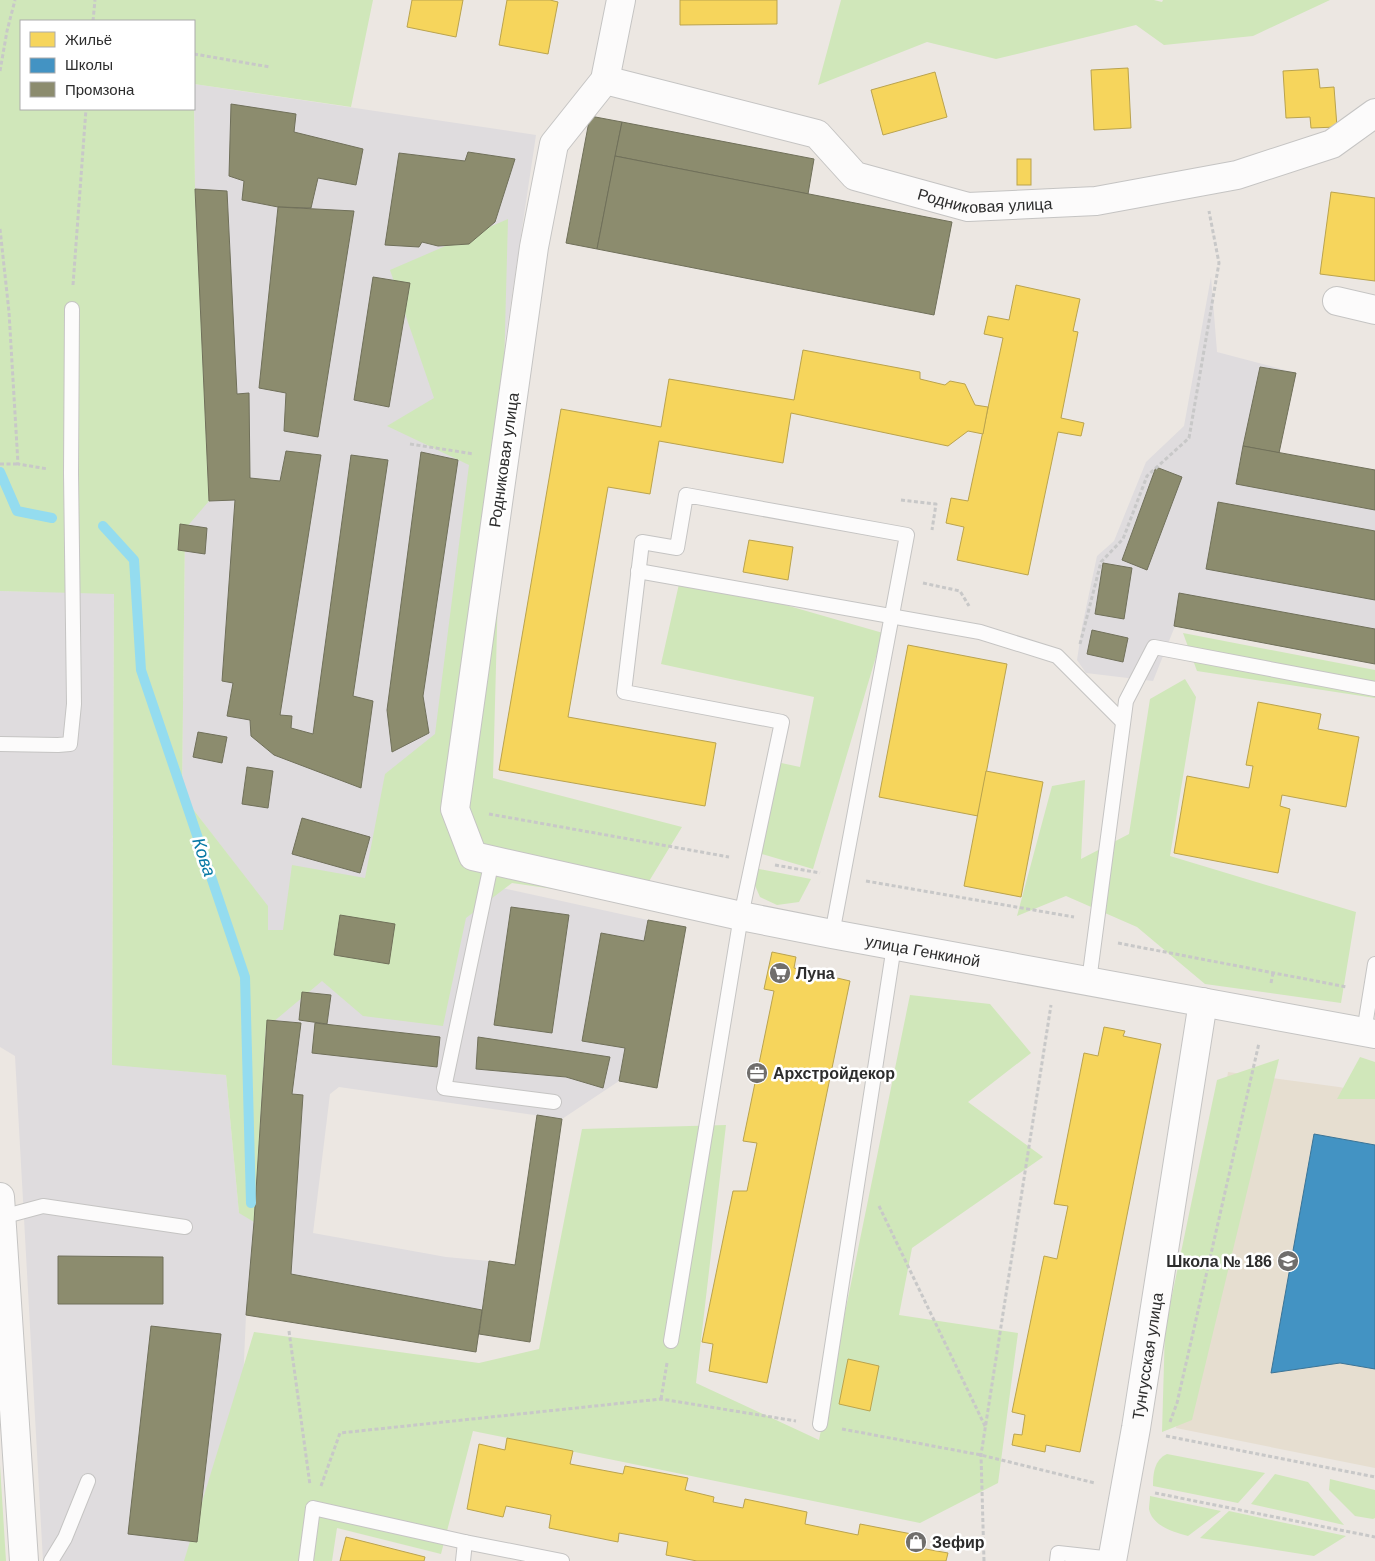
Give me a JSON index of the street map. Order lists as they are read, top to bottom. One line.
{"streets":{"street":["Родниковая улица","улица Генкиной","Тунгусская улица"]},"crossings":[["Родниковая улица","улица Генкиной"],["улица Генкиной","Тунгусская улица"]],"water":["Кова"],"places":{"supermarket":["Луна"],"office":["Архстройдекор"],"school or university":["Школа № 186"],"shop":["Зефир"]},"legend":["Жильё","Школы","Промзона"]}
